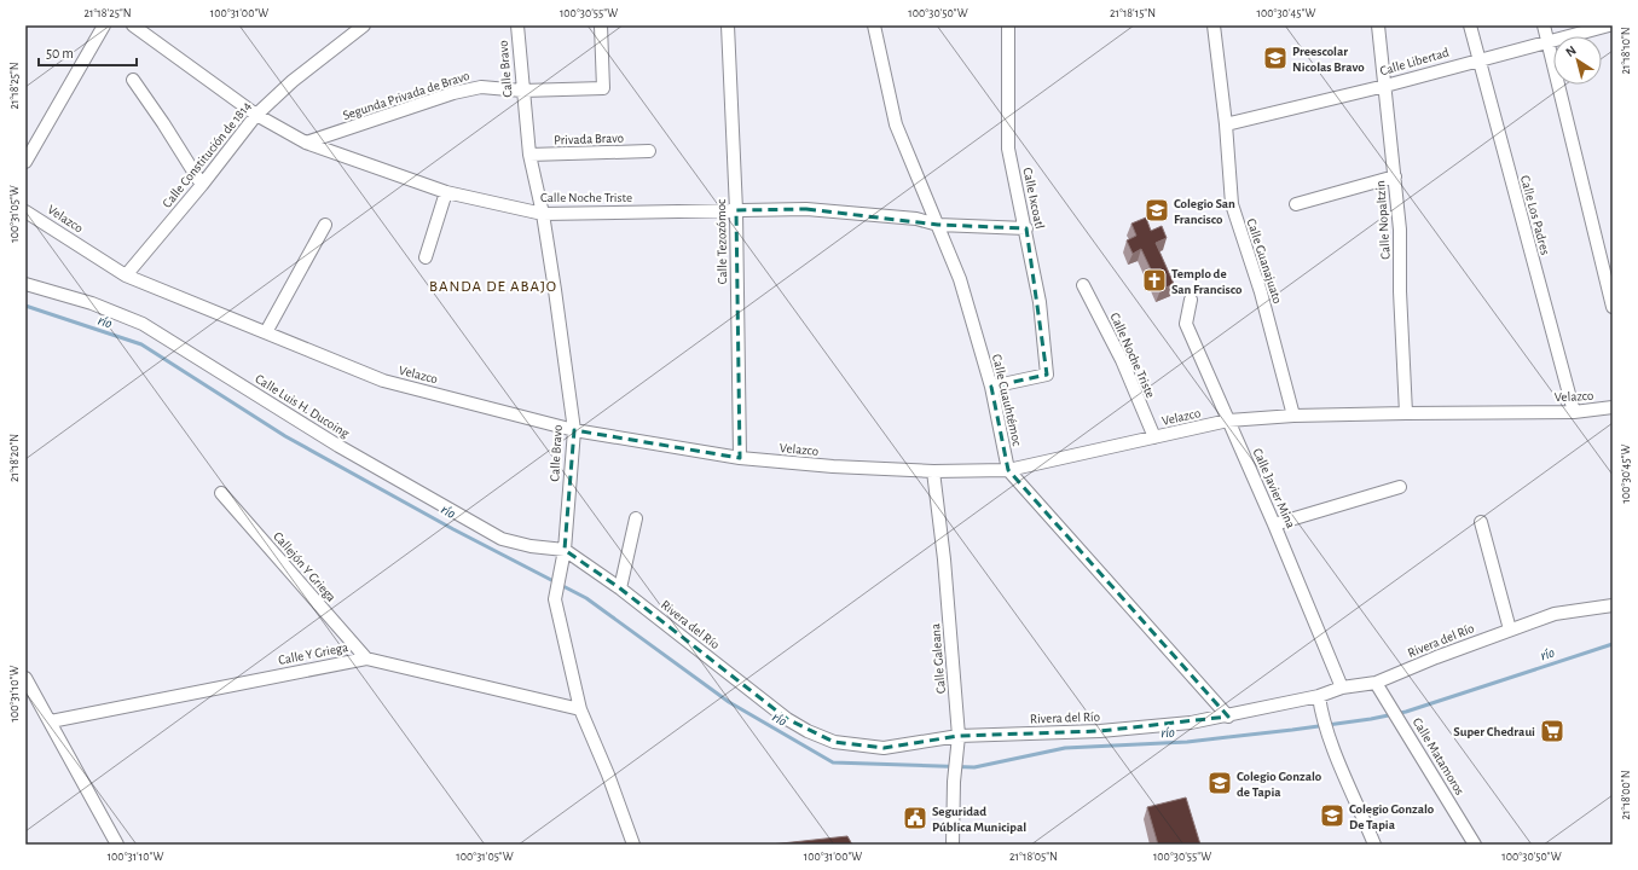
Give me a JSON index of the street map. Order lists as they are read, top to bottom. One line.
{"streets":{"street":["Calle Libertad","Calle Bravo","Segunda Privada de Bravo","Privada Bravo","Calle Constitución de 1814","Calle Noche Triste","Calle Ixcoatl","Calle Los Padres","Velazco","Calle Nopaltzin","Calle Tezozómoc","Calle Guanajuato","Calle Cuauhtémoc","Calle Luis H. Ducoing","Calle Javier Mina","Callejón Y Griega","Rivera del Río","Calle Y Griega","Calle Galeana","Calle Matamoros"]},"crossings":[["Calle Libertad","Calle Los Padres"],["Calle Libertad","Calle Nopaltzin"],["Calle Libertad","Calle Guanajuato"],["Calle Bravo","Segunda Privada de Bravo"],["Calle Bravo","Privada Bravo"],["Calle Bravo","Calle Noche Triste"],["Calle Bravo","Velazco"],["Calle Bravo","Calle Luis H. Ducoing"],["Calle Bravo","Rivera del Río"],["Calle Bravo","Calle Y Griega"],["Segunda Privada de Bravo","Calle Noche Triste"],["Calle Constitución de 1814","Calle Noche Triste"],["Calle Constitución de 1814","Velazco"],["Calle Noche Triste","Calle Ixcoatl"],["Calle Noche Triste","Velazco"],["Calle Noche Triste","Calle Tezozómoc"],["Calle Noche Triste","Calle Cuauhtémoc"],["Calle Ixcoatl","Calle Cuauhtémoc"],["Calle Los Padres","Velazco"],["Velazco","Calle Nopaltzin"],["Velazco","Calle Tezozómoc"],["Velazco","Calle Guanajuato"],["Velazco","Calle Cuauhtémoc"],["Velazco","Calle Javier Mina"],["Velazco","Calle Galeana"],["Calle Luis H. Ducoing","Rivera del Río"],["Calle Javier Mina","Rivera del Río"],["Callejón Y Griega","Calle Y Griega"],["Rivera del Río","Calle Galeana"],["Rivera del Río","Calle Matamoros"]],"districts":["BANDA DE ABAJO"],"water":["río"],"places":{"school or university":["Preescolar Nicolas Bravo","Colegio San Francisco","Colegio Gonzalo de Tapia","Colegio Gonzalo De Tapia"],"church":["Templo de San Francisco"],"supermarket":["Super Chedraui"],"public building":["Seguridad Pública Municipal"]},"scale_bar":"50 m","north":"top left","coordinates":["21°18'25\"N","100°31'00\"W","100°30'55\"W","100°30'50\"W","21°18'15\"N","100°30'45\"W","21°18'10\"N","100°31'05\"W","21°18'20\"N","100°31'10\"W","21°18'00\"N","21°18'05\"N"]}
